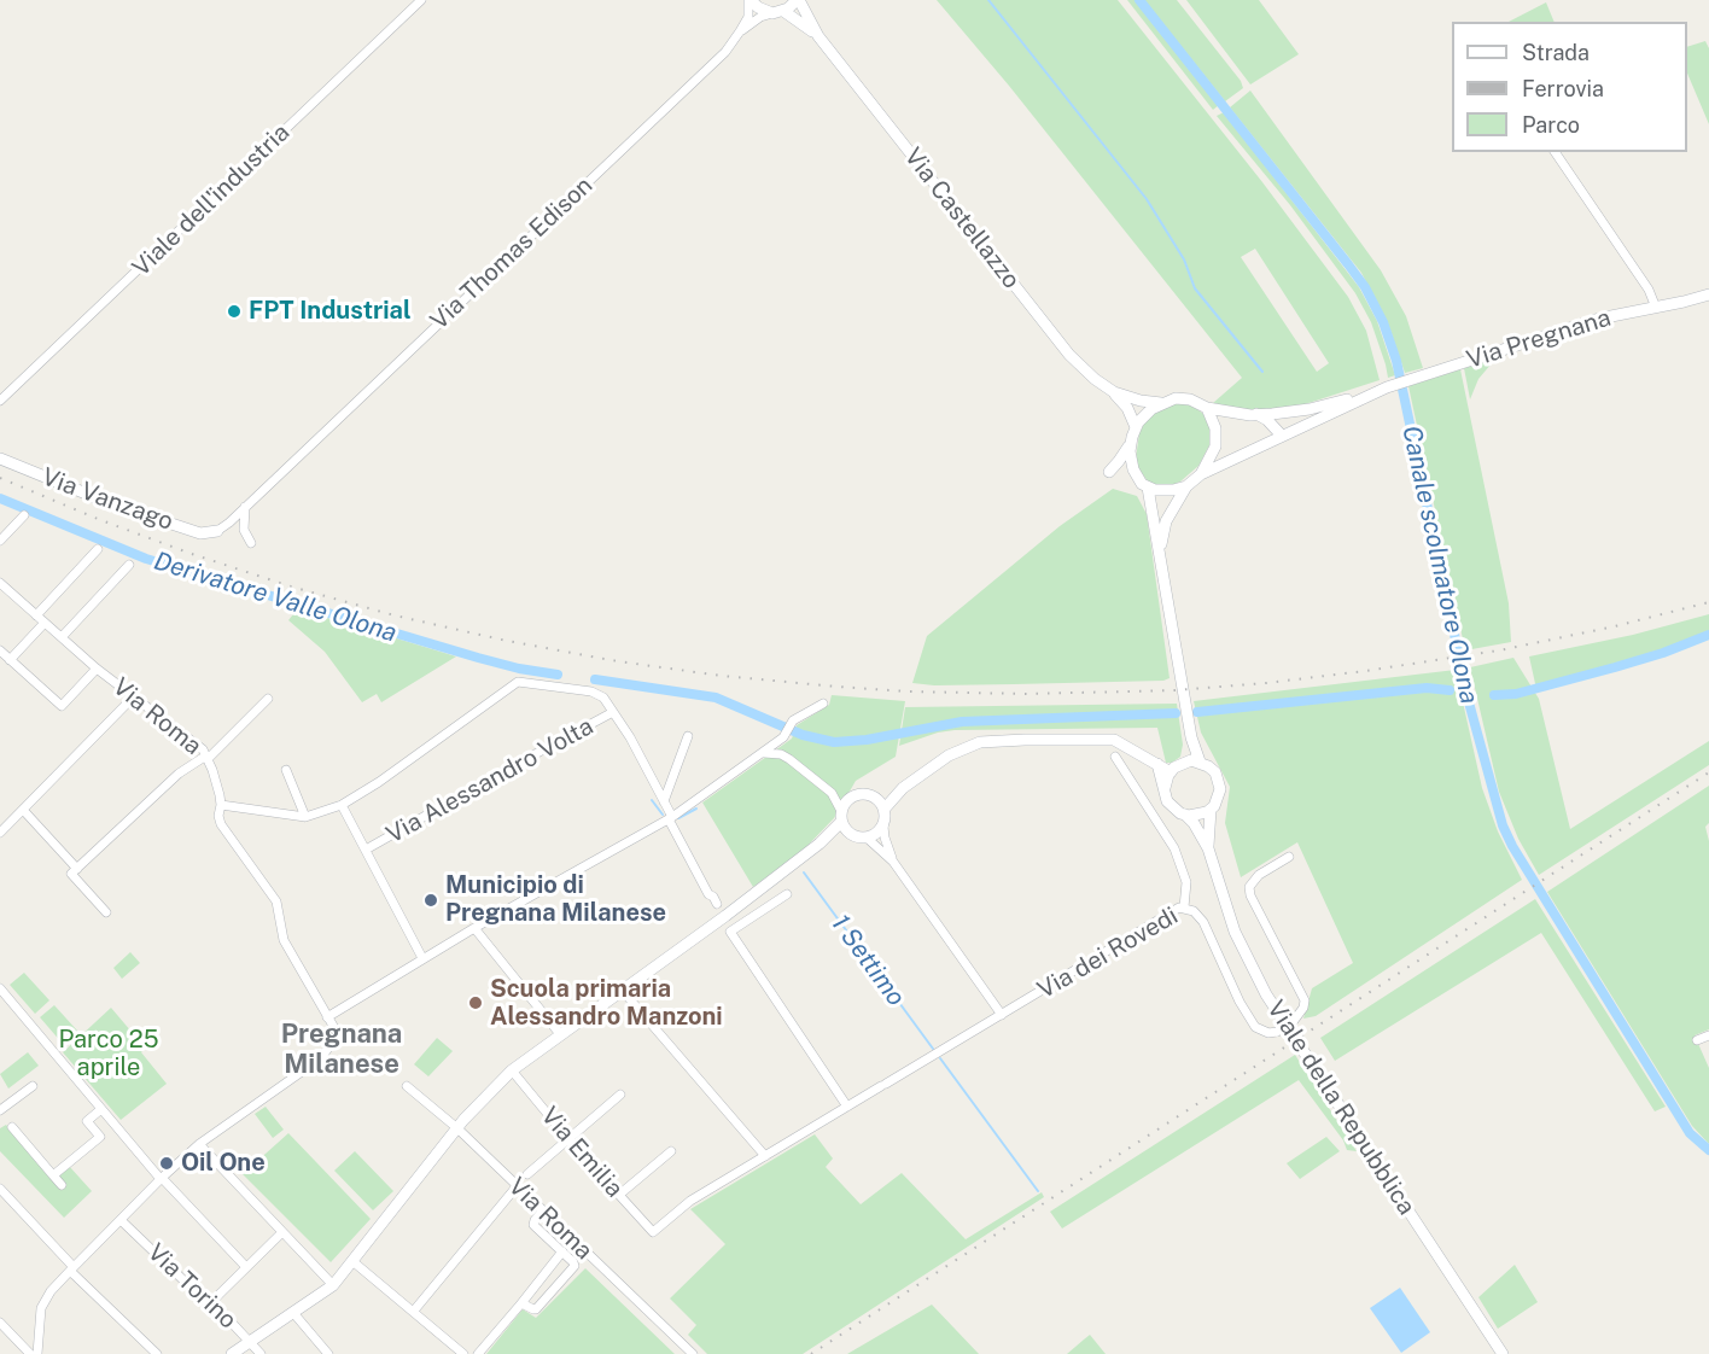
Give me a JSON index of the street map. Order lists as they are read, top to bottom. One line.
{"streets":{"street":["Viale dell'industria","Via Castellazzo","Via Thomas Edison","Via Pregnana","Via Vanzago","Via Roma","Via Alessandro Volta","Via dei Rovedi","Viale della Repubblica","Via Emilia","Via Torino"]},"crossings":[["Via Castellazzo","Via Pregnana"],["Via Thomas Edison","Via Vanzago"],["Via dei Rovedi","Via Emilia"]],"districts":["Pregnana Milanese"],"water":["Canale scolmatore Olona","Derivatore Valle Olona","1 Settimo"],"parks":["Parco 25 aprile"],"places":["FPT Industrial","Municipio di Pregnana Milanese","Scuola primaria Alessandro Manzoni","Oil One"],"legend":["Strada","Ferrovia","Parco"]}
